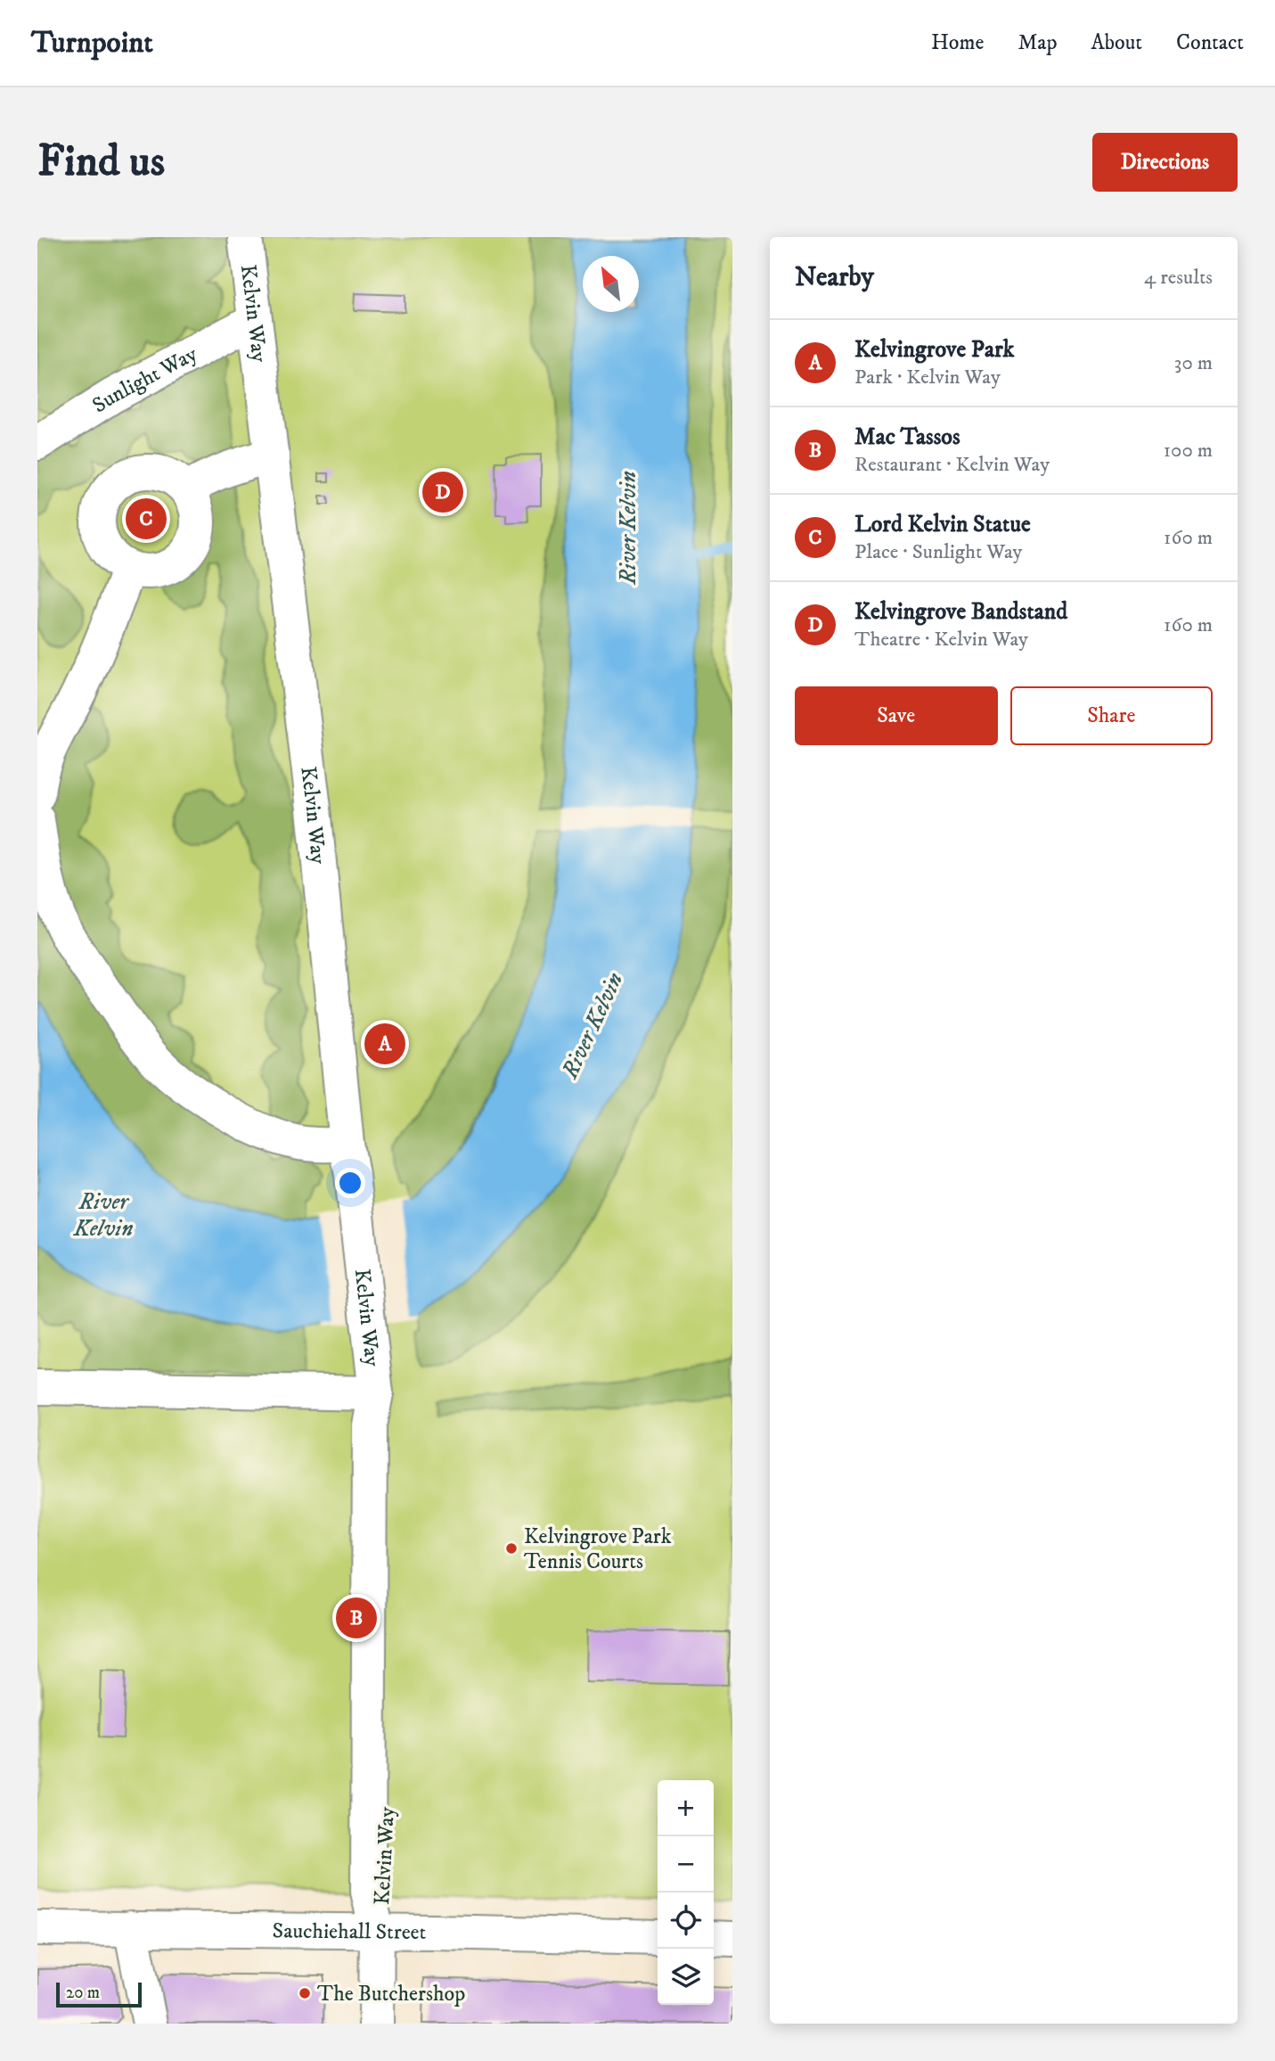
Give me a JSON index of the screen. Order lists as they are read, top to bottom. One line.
{"streets":{"street":["Kelvin Way","Sunlight Way","Sauchiehall Street"]},"crossings":[["Kelvin Way","Sunlight Way"],["Kelvin Way","Sauchiehall Street"]],"water":["River Kelvin"],"places":["Kelvingrove Park Tennis Courts","The Butchershop"],"scale_bar":"20 m","north":"top left","page":{"header":"Turnpoint","nav":["Home","Map","About","Contact"],"buttons":["Directions",["Save","Share"]],"title":"Find us","heading":["Nearby","4 results"],"list":[{"mark":"A","name":"Kelvingrove Park","note":"Park · Kelvin Way","value":"30 m"},{"mark":"B","name":"Mac Tassos","note":"Restaurant · Kelvin Way","value":"100 m"},{"mark":"C","name":"Lord Kelvin Statue","note":"Place · Sunlight Way","value":"160 m"},{"mark":"D","name":"Kelvingrove Bandstand","note":"Theatre · Kelvin Way","value":"160 m"}],"pins":["D","C","A","B"],"map_buttons":["+","−"],"scale":"20 m"}}
